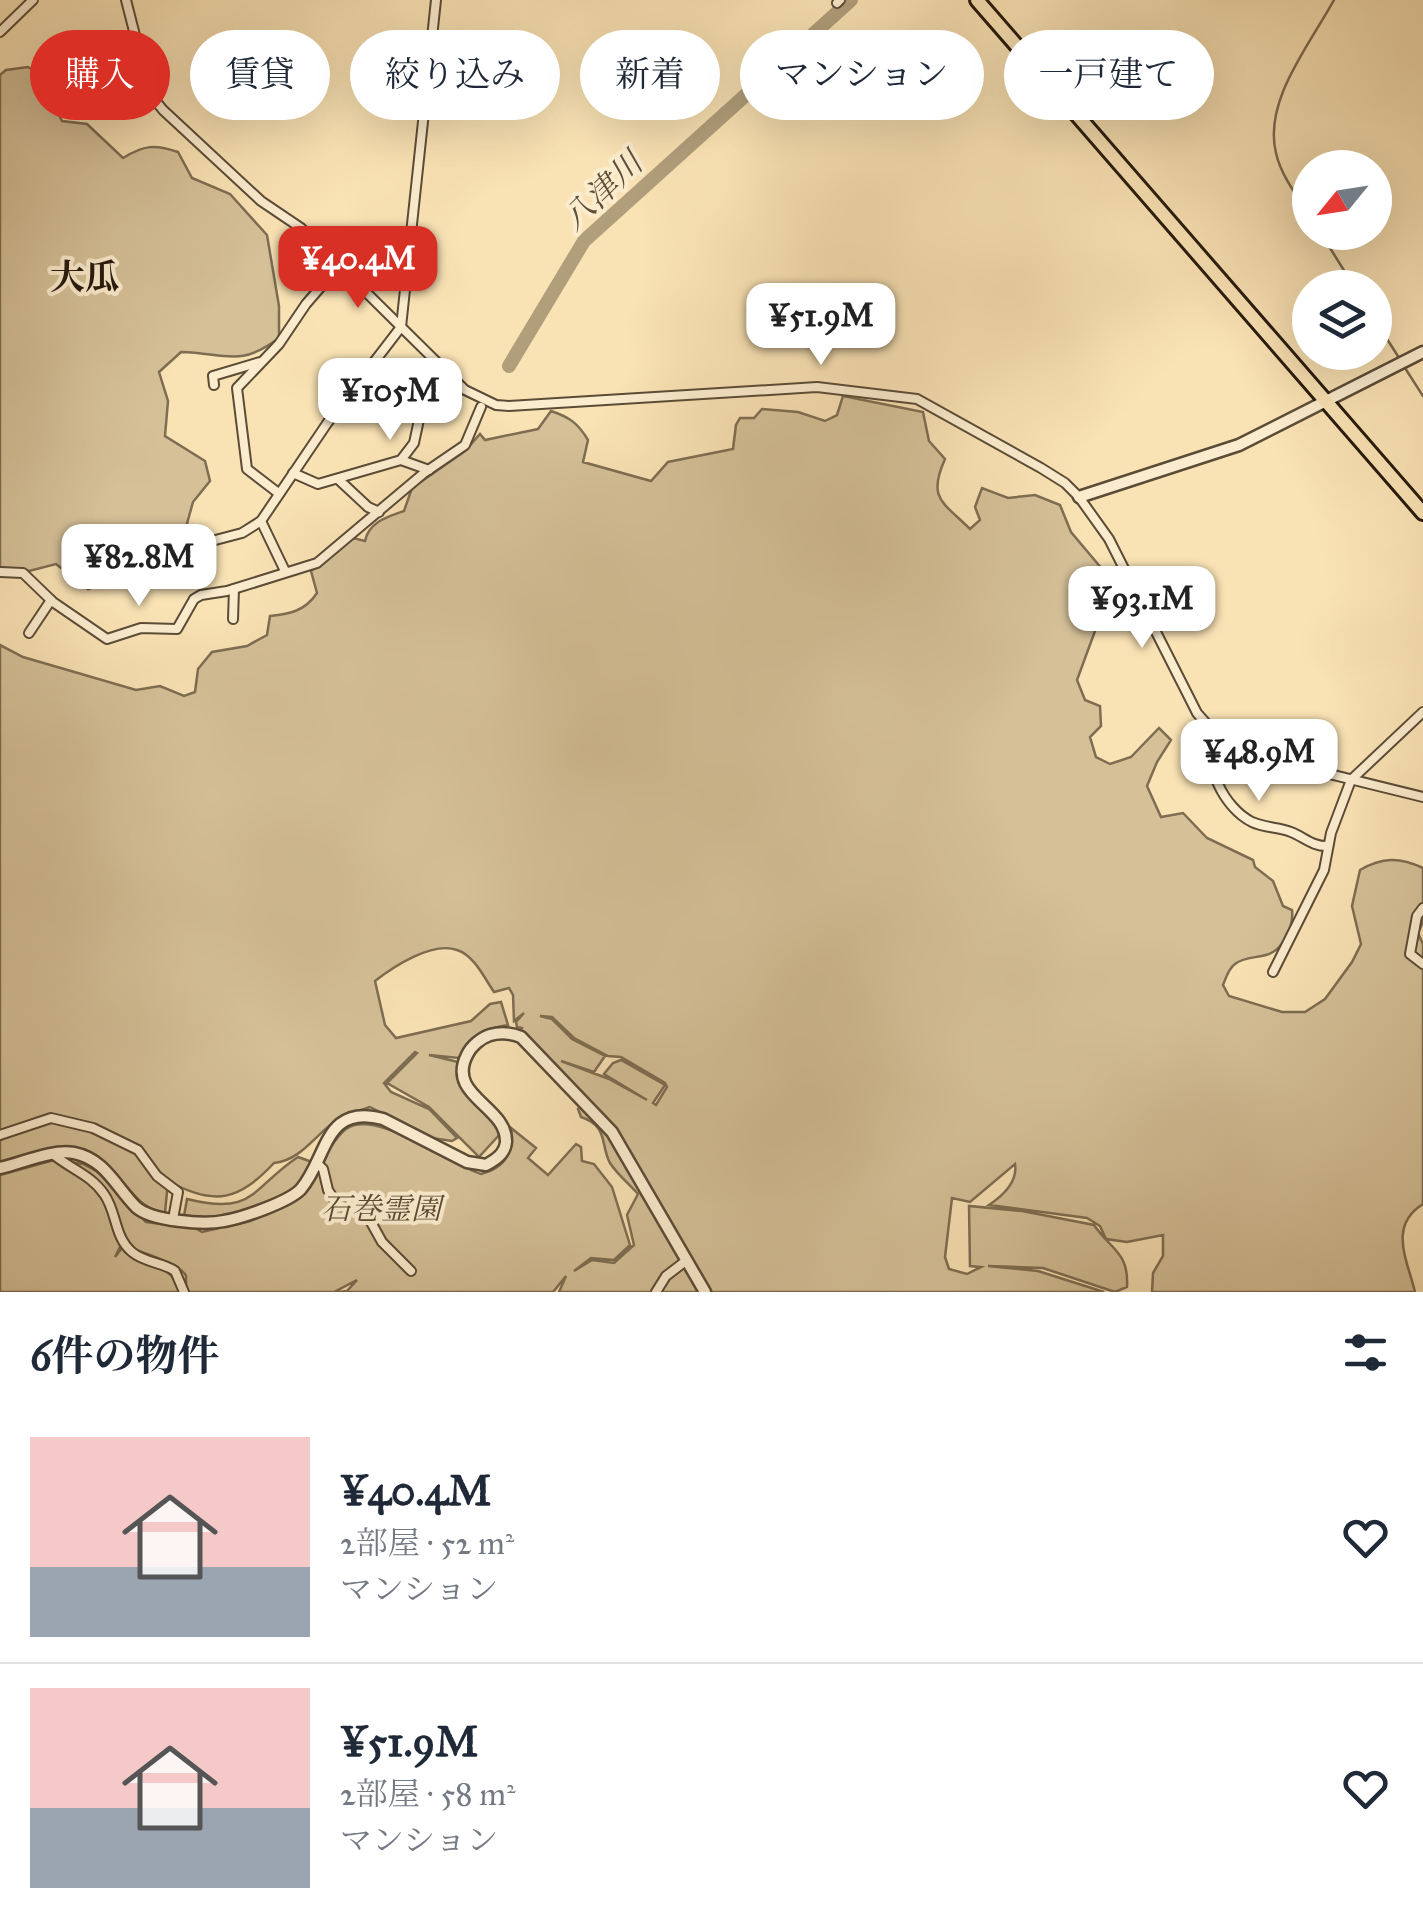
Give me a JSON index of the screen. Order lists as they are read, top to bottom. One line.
{"districts":["大瓜"],"water":["八津川"],"parks":["石巻霊園"],"north":"bottom left","page":{"chip":["購入","賃貸","絞り込み","新着","マンション","一戸建て"],"price":["¥40.4M","¥51.9M","¥105M","¥82.8M","¥93.1M","¥48.9M"],"heading":"6件の物件","list":[{"name":"¥40.4M","note":"2部屋 · 52 m² · マンション"},{"name":"¥51.9M","note":"2部屋 · 58 m² · マンション"}]}}
